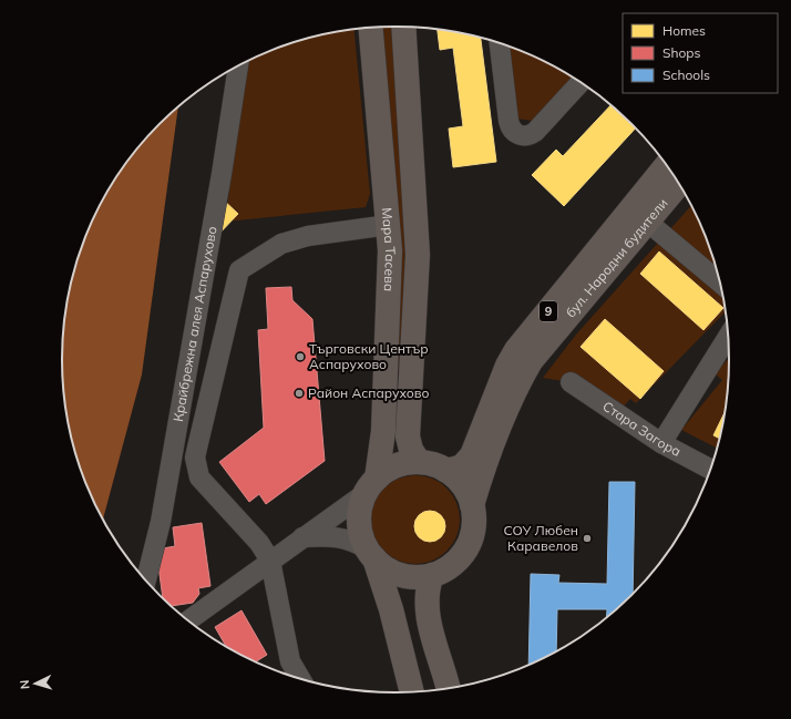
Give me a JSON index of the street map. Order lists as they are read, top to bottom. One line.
{"streets":{"main road":["Мара Тасева","бул. Народни будители","9"],"street":["Крайбрежна алея Аспарухово","Стара Загора"]},"crossings":[["Мара Тасева","бул. Народни будители"],["Мара Тасева","9"],["бул. Народни будители","9"]],"places":["Търговски Център Аспарухово","Район Аспарухово","СОУ Любен Каравелов"],"legend":["Homes","Shops","Schools"],"north":"left"}
